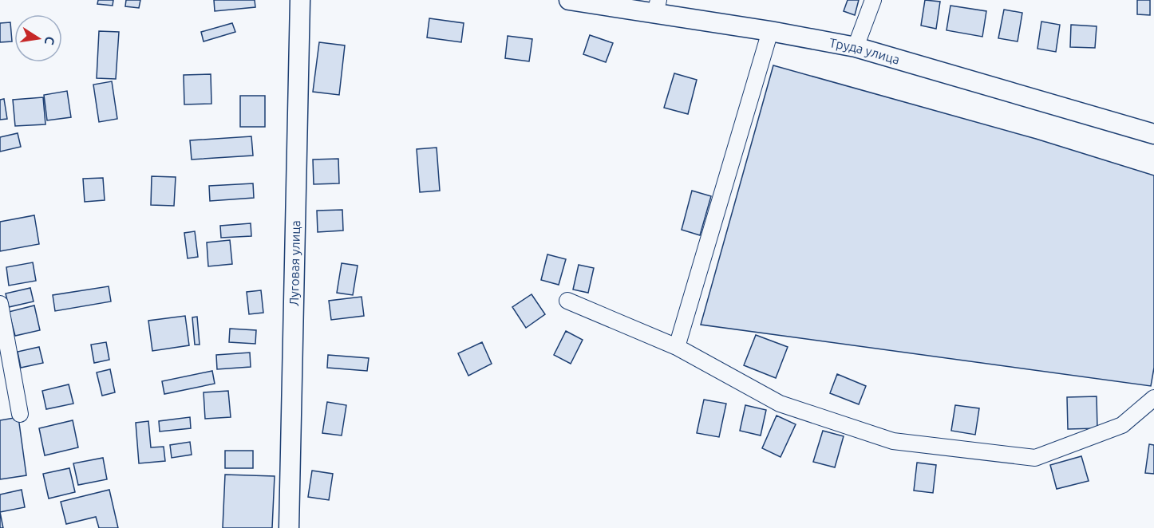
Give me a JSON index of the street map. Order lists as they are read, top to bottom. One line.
{"streets":{"street":["Труда улица","Луговая улица"]},"north":"right"}
